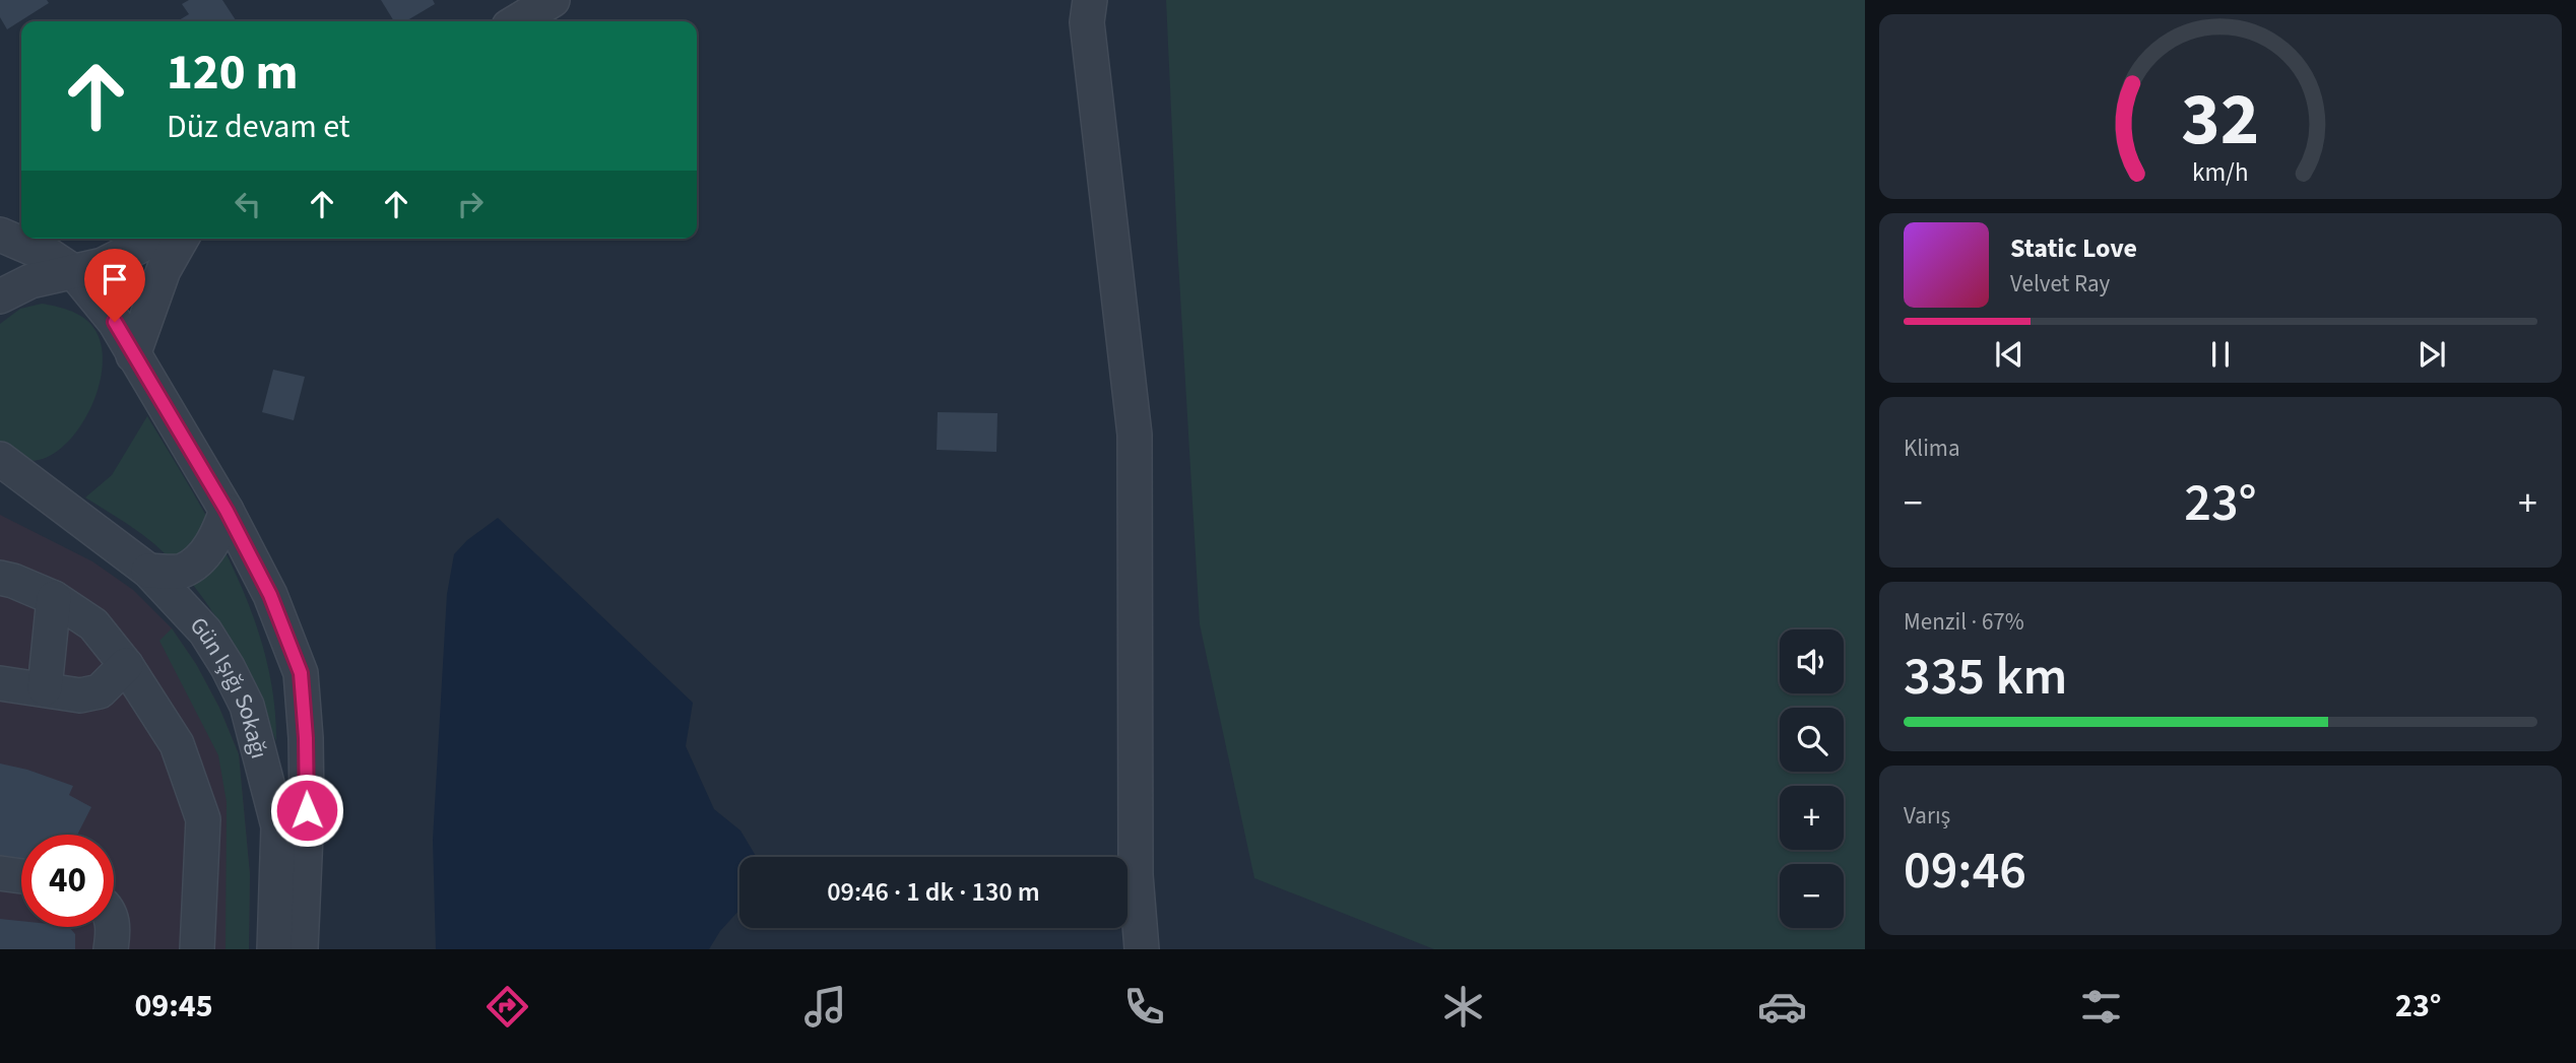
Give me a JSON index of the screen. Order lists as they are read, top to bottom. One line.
{"streets":{"street":["Gün Işığı Sokağı"]},"page":{"turn":["120 m","Düz devam et"],"song":["Static Love","Velvet Ray"],"tile":["Klima",["Menzil · 67%","335 km"],["Varış","09:46"]],"heat":["−","23°","+"],"map_buttons":["+","−"],"limit":"40","trip":"09:46 · 1 dk · 130 m","tabs":["09:45","23°"],"gauge":["32","km/h"]}}
